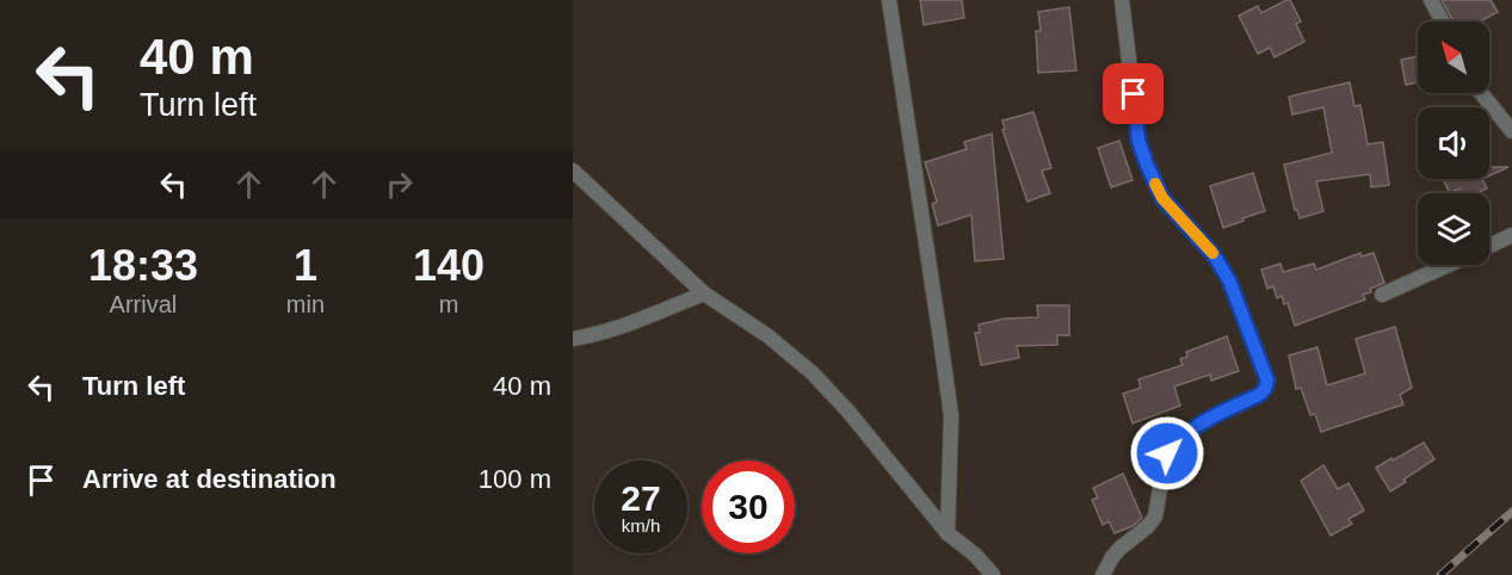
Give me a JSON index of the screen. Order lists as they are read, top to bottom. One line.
{"north":"top left","page":{"turn":["40 m","Turn left"],"eta":["18:33","Arrival","1","min","140","m"],"list":[{"name":"Turn left","value":"40 m"},{"name":"Arrive at destination","value":"100 m"}],"speed":"27 km/h","limit":"30"}}
